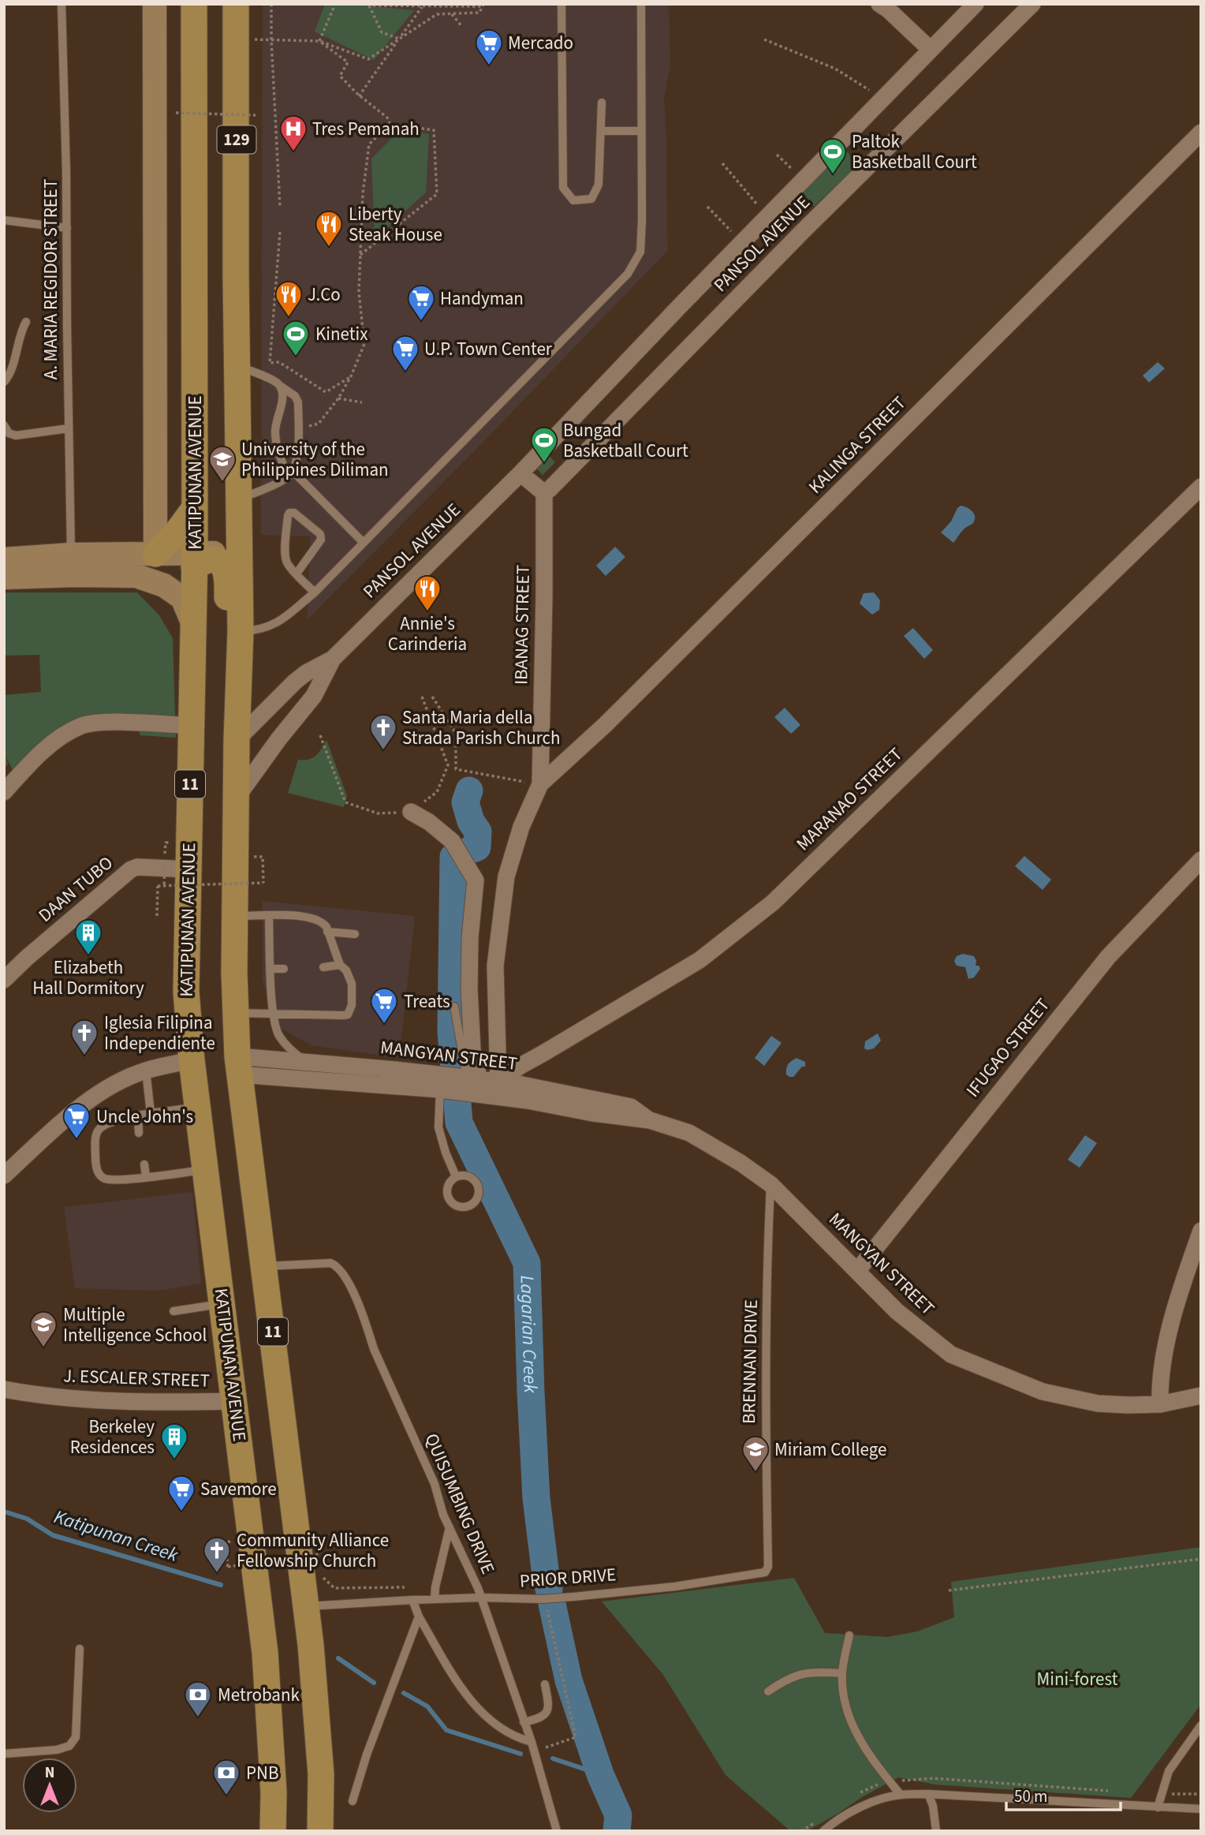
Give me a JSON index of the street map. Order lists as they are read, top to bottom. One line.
{"streets":{"main road":["129","KATIPUNAN AVENUE","11"],"street":["PANSOL AVENUE","KALINGA STREET","IBANAG STREET","MARANAO STREET","DAAN TUBO","IFUGAO STREET","MANGYAN STREET","J. ESCALER STREET"],"lane":["A. MARIA REGIDOR STREET","BRENNAN DRIVE","QUISUMBING DRIVE","PRIOR DRIVE"]},"crossings":[["129","11"],["PANSOL AVENUE","IBANAG STREET"],["PANSOL AVENUE","11"],["KALINGA STREET","IBANAG STREET"],["KATIPUNAN AVENUE","DAAN TUBO"],["KATIPUNAN AVENUE","J. ESCALER STREET"],["IBANAG STREET","MARANAO STREET"],["IBANAG STREET","MANGYAN STREET"],["11","MANGYAN STREET"],["11","QUISUMBING DRIVE"],["11","PRIOR DRIVE"],["MARANAO STREET","MANGYAN STREET"],["IFUGAO STREET","MANGYAN STREET"],["MANGYAN STREET","BRENNAN DRIVE"],["BRENNAN DRIVE","PRIOR DRIVE"],["QUISUMBING DRIVE","PRIOR DRIVE"]],"water":["Lagarian Creek","Katipunan Creek"],"parks":["Mini-forest"],"places":{"supermarket":["Mercado","Handyman","U.P. Town Center","Treats","Uncle John's","Savemore"],"hospital":["Tres Pemanah"],"sports":["Paltok Basketball Court","Kinetix","Bungad Basketball Court"],"restaurant":["Liberty Steak House","J.Co","Annie's Carinderia"],"school or university":["University of the Philippines Diliman","Multiple Intelligence School","Miriam College"],"church":["Santa Maria della Strada Parish Church","Iglesia Filipina Independiente","Community Alliance Fellowship Church"],"building":["Elizabeth Hall Dormitory","Berkeley Residences"],"bank":["Metrobank","PNB"]},"scale_bar":"50 m","north":"top"}
